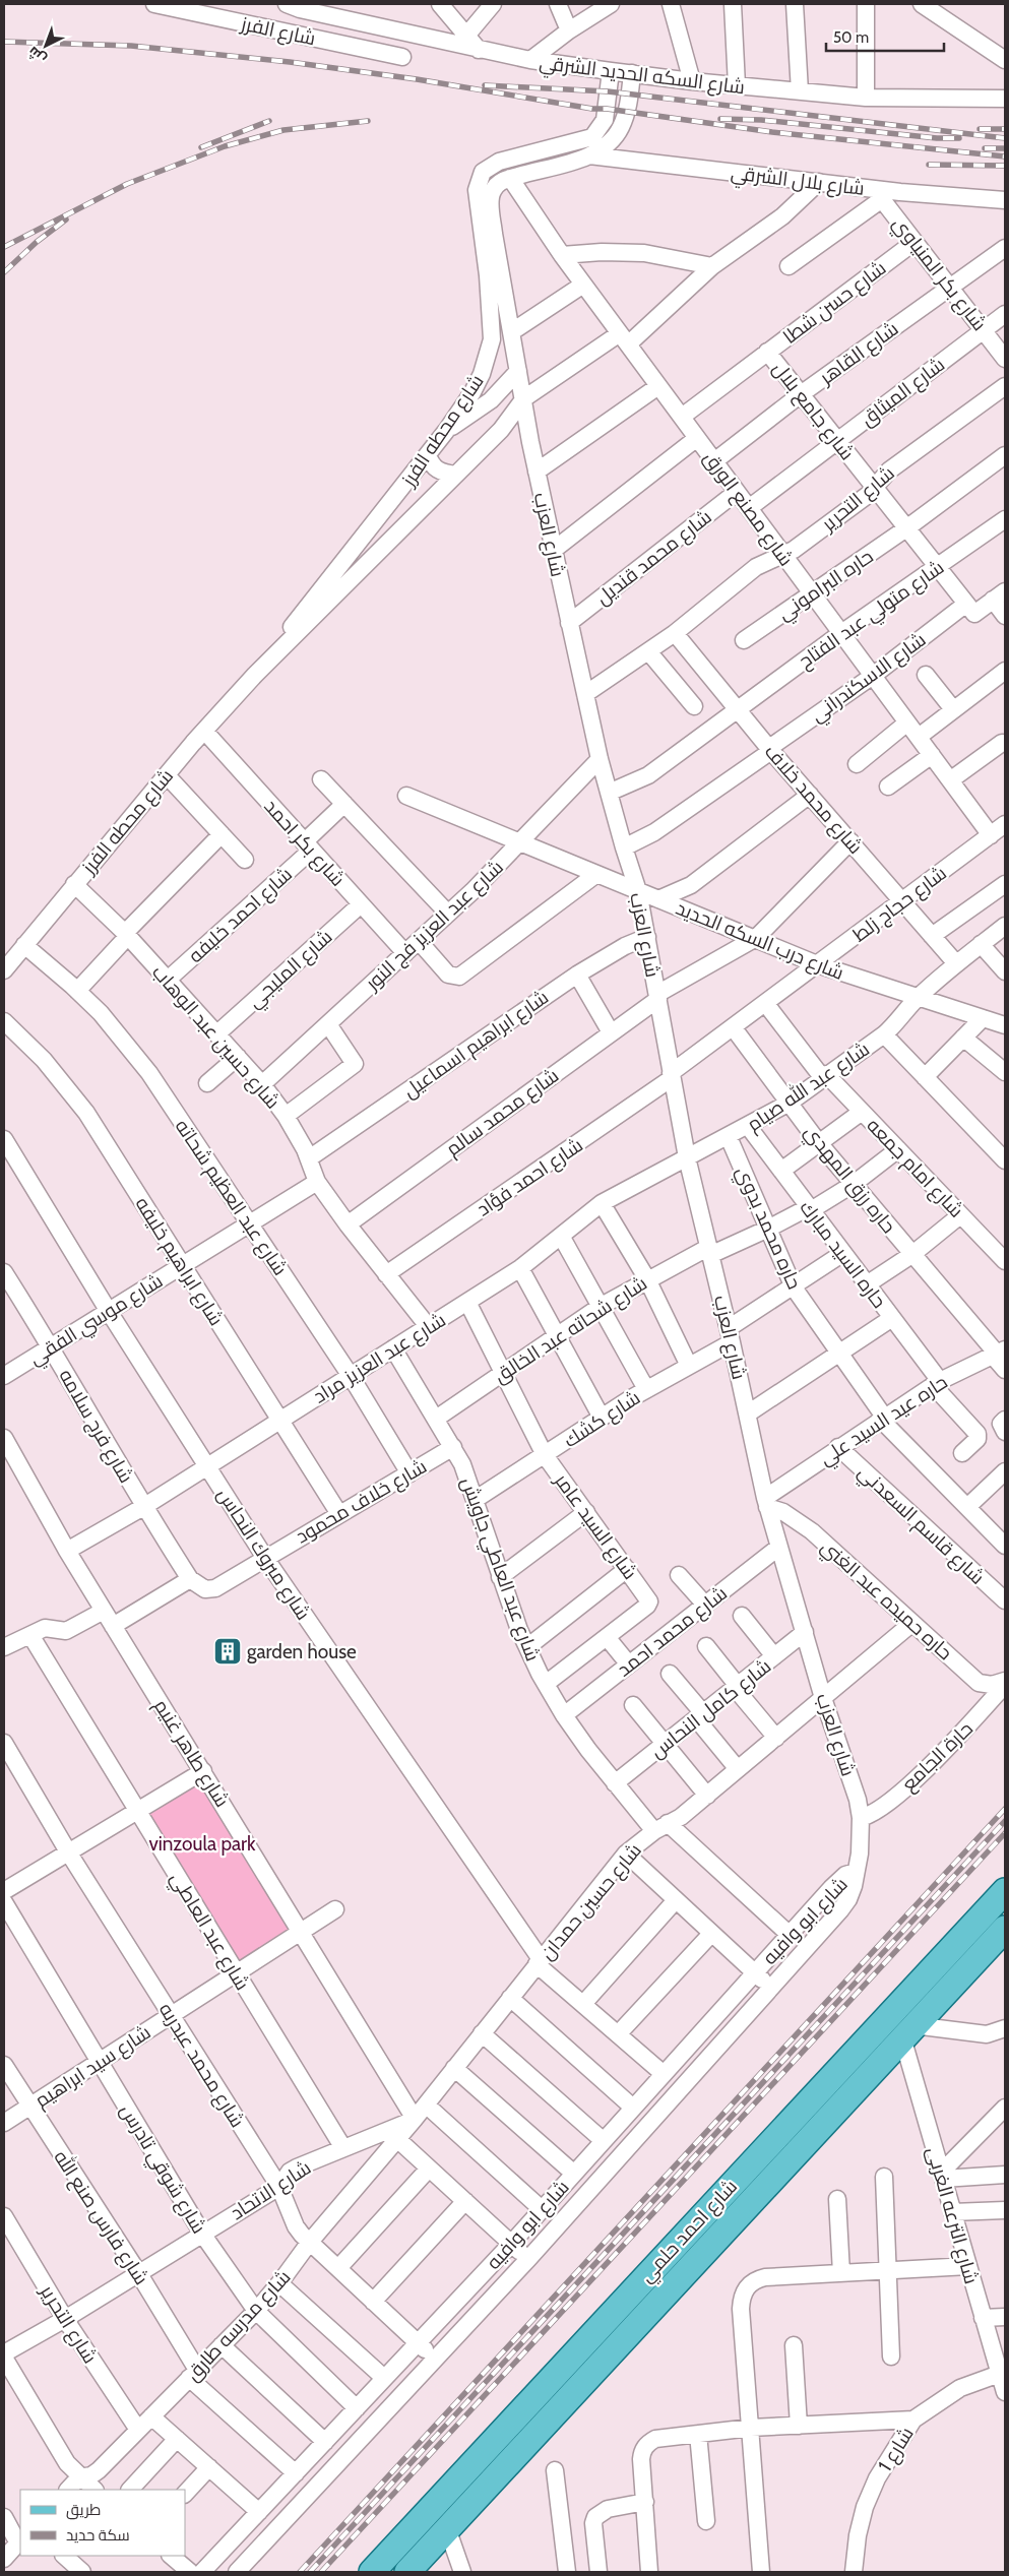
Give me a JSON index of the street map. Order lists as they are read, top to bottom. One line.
{"streets":{"main road":["شارع احمد حلمي"],"street":["شارع الفرز","شارع السكه الحديد الشرقي","شارع بلال الشرقي","شارع بكر المنياوي","شارع حسن شطا","شارع القاهر","شارع الميثاق","شارع جامع بلال","شارع محطه الفرز","شارع التحرير","شارع مصنع الورق","شارع العزب","شارع محمد قنديل","حاره البراموني","شارع متولي عبد الفتاح","شارع الاسكندراني","شارع محمد خلاف","شارع بكر احمد","شارع حجاج زلط","شارع احمد خليفه","شارع عبد العزيز فج النور","شارع درب السكه الحديد","شارع المليجي","شارع حسين عبد الوهاب","شارع ابراهيم اسماعيل","شارع عبد الله صيام","شارع محمد سالم","شارع امام جمعه","شارع احمد فؤاد","حاره رزق المهدي","شارع عبد العظيم شحاته","حاره محمد بدوي","حاره السيد مبارك","شارع ابراهيم خليفه","شارع موسي الفقي","شارع شحاته عبد الخالق","شارع عبد العزيز مراد","شارع كشك","حاره عيد السيد علي","شارع فرج سلامه","شارع خلاف محمود","شارع قاسم السعدني","شارع السيد عامر","شارع مبروك النحاس","شارع عبد العاطي جاويش","حاره حميده عبد الغني","شارع محمد احمد","شارع كامل النحاس","شارع طاهر غنيم","حارة الجامع","شارع حسين حمدان","شارع ابو وافيه","شارع عبد العاطي","شارع محمد عبدربه","شارع سيد ابراهيم","شارع شوقي تادرس","شارع الاتحاد","شارع الترعه الغربى","شارع فارس صنع الله","شارع مدرسه طارق","شارع 1"]},"crossings":[["شارع السكه الحديد الشرقي","شارع محطه الفرز"],["شارع السكه الحديد الشرقي","شارع العزب"],["شارع بلال الشرقي","شارع بكر المنياوي"],["شارع بلال الشرقي","شارع محطه الفرز"],["شارع بلال الشرقي","شارع العزب"],["شارع بكر المنياوي","شارع حسن شطا"],["شارع بكر المنياوي","شارع القاهر"],["شارع بكر المنياوي","شارع الميثاق"],["شارع حسن شطا","شارع جامع بلال"],["شارع حسن شطا","شارع مصنع الورق"],["شارع القاهر","شارع جامع بلال"],["شارع القاهر","شارع مصنع الورق"],["شارع الميثاق","شارع جامع بلال"],["شارع الميثاق","شارع مصنع الورق"],["شارع جامع بلال","شارع التحرير"],["شارع جامع بلال","حاره البراموني"],["شارع جامع بلال","شارع متولي عبد الفتاح"],["شارع جامع بلال","شارع الاسكندراني"],["شارع محطه الفرز","شارع مصنع الورق"],["شارع محطه الفرز","شارع العزب"],["شارع محطه الفرز","شارع بكر احمد"],["شارع محطه الفرز","شارع حسين عبد الوهاب"],["شارع محطه الفرز","شارع عبد العظيم شحاته"],["شارع التحرير","شارع مصنع الورق"],["شارع التحرير","شارع العزب"],["شارع التحرير","شارع محمد خلاف"],["شارع التحرير","شارع الاتحاد"],["شارع التحرير","شارع مدرسه طارق"],["شارع مصنع الورق","شارع العزب"],["شارع مصنع الورق","شارع محمد قنديل"],["شارع مصنع الورق","حاره البراموني"],["شارع مصنع الورق","شارع متولي عبد الفتاح"],["شارع مصنع الورق","شارع الاسكندراني"],["شارع مصنع الورق","شارع حجاج زلط"],["شارع العزب","شارع محمد قنديل"],["شارع العزب","شارع متولي عبد الفتاح"],["شارع العزب","شارع الاسكندراني"],["شارع العزب","شارع حجاج زلط"],["شارع العزب","شارع عبد العزيز فج النور"],["شارع العزب","شارع درب السكه الحديد"],["شارع العزب","شارع ابراهيم اسماعيل"],["شارع العزب","شارع عبد الله صيام"],["شارع العزب","شارع محمد سالم"],["شارع العزب","شارع احمد فؤاد"],["شارع العزب","شارع شحاته عبد الخالق"],["شارع العزب","شارع عبد العزيز مراد"],["شارع العزب","شارع كشك"],["شارع العزب","حاره عيد السيد علي"],["شارع العزب","حاره حميده عبد الغني"],["شارع العزب","شارع محمد احمد"],["شارع العزب","شارع كامل النحاس"],["شارع العزب","حارة الجامع"],["شارع العزب","شارع حسين حمدان"],["شارع العزب","شارع ابو وافيه"],["شارع متولي عبد الفتاح","شارع محمد خلاف"],["شارع الاسكندراني","شارع محمد خلاف"],["شارع محمد خلاف","شارع حجاج زلط"],["شارع محمد خلاف","شارع عبد الله صيام"],["شارع محمد خلاف","شارع محمد سالم"],["شارع بكر احمد","شارع احمد خليفه"],["شارع بكر احمد","شارع عبد العزيز فج النور"],["شارع بكر احمد","شارع المليجي"],["شارع حجاج زلط","شارع درب السكه الحديد"],["شارع حجاج زلط","شارع امام جمعه"],["شارع حجاج زلط","شارع احمد فؤاد"],["شارع حجاج زلط","حاره رزق المهدي"],["شارع احمد خليفه","شارع حسين عبد الوهاب"],["شارع عبد العزيز فج النور","شارع درب السكه الحديد"],["شارع عبد العزيز فج النور","شارع حسين عبد الوهاب"],["شارع درب السكه الحديد","شارع عبد الله صيام"],["شارع درب السكه الحديد","شارع محمد سالم"],["شارع المليجي","شارع حسين عبد الوهاب"],["شارع حسين عبد الوهاب","شارع ابراهيم اسماعيل"],["شارع حسين عبد الوهاب","شارع محمد سالم"],["شارع حسين عبد الوهاب","شارع احمد فؤاد"],["شارع حسين عبد الوهاب","شارع موسي الفقي"],["شارع حسين عبد الوهاب","شارع عبد العزيز مراد"],["شارع عبد الله صيام","شارع امام جمعه"],["شارع عبد الله صيام","حاره رزق المهدي"],["شارع عبد الله صيام","حاره محمد بدوي"],["شارع عبد الله صيام","حاره السيد مبارك"],["شارع عبد الله صيام","شارع عبد العزيز مراد"],["شارع امام جمعه","شارع شحاته عبد الخالق"],["حاره رزق المهدي","شارع شحاته عبد الخالق"],["حاره رزق المهدي","حاره عيد السيد علي"],["شارع عبد العظيم شحاته","شارع موسي الفقي"],["شارع عبد العظيم شحاته","شارع عبد العزيز مراد"],["شارع عبد العظيم شحاته","شارع خلاف محمود"],["حاره محمد بدوي","شارع شحاته عبد الخالق"],["حاره محمد بدوي","شارع كشك"],["حاره محمد بدوي","حاره عيد السيد علي"],["حاره السيد مبارك","شارع شحاته عبد الخالق"],["حاره السيد مبارك","شارع كشك"],["حاره السيد مبارك","حاره عيد السيد علي"],["شارع ابراهيم خليفه","شارع موسي الفقي"],["شارع ابراهيم خليفه","شارع عبد العزيز مراد"],["شارع ابراهيم خليفه","شارع خلاف محمود"],["شارع موسي الفقي","شارع فرج سلامه"],["شارع موسي الفقي","شارع مبروك النحاس"],["شارع شحاته عبد الخالق","شارع السيد عامر"],["شارع شحاته عبد الخالق","شارع عبد العاطي جاويش"],["شارع عبد العزيز مراد","شارع فرج سلامه"],["شارع عبد العزيز مراد","شارع السيد عامر"],["شارع عبد العزيز مراد","شارع مبروك النحاس"],["شارع عبد العزيز مراد","شارع عبد العاطي جاويش"],["شارع عبد العزيز مراد","شارع طاهر غنيم"],["شارع كشك","شارع السيد عامر"],["شارع كشك","شارع عبد العاطي جاويش"],["حاره عيد السيد علي","شارع قاسم السعدني"],["حاره عيد السيد علي","حاره حميده عبد الغني"],["شارع فرج سلامه","شارع خلاف محمود"],["شارع خلاف محمود","شارع مبروك النحاس"],["شارع خلاف محمود","شارع عبد العاطي جاويش"],["شارع مبروك النحاس","شارع حسين حمدان"],["شارع مبروك النحاس","شارع ابو وافيه"],["شارع عبد العاطي جاويش","شارع محمد احمد"],["شارع عبد العاطي جاويش","شارع كامل النحاس"],["شارع عبد العاطي جاويش","شارع حسين حمدان"],["شارع عبد العاطي جاويش","شارع ابو وافيه"],["حاره حميده عبد الغني","شارع حسين حمدان"],["شارع طاهر غنيم","شارع حسين حمدان"],["شارع طاهر غنيم","شارع سيد ابراهيم"],["شارع طاهر غنيم","شارع الاتحاد"],["شارع طاهر غنيم","شارع مدرسه طارق"],["شارع حسين حمدان","شارع الاتحاد"],["شارع حسين حمدان","شارع مدرسه طارق"],["شارع ابو وافيه","شارع محمد عبدربه"],["شارع ابو وافيه","شارع شوقي تادرس"],["شارع ابو وافيه","شارع فارس صنع الله"],["شارع عبد العاطي","شارع سيد ابراهيم"],["شارع عبد العاطي","شارع الاتحاد"],["شارع محمد عبدربه","شارع سيد ابراهيم"],["شارع محمد عبدربه","شارع الاتحاد"],["شارع محمد عبدربه","شارع مدرسه طارق"],["شارع سيد ابراهيم","شارع شوقي تادرس"],["شارع سيد ابراهيم","شارع فارس صنع الله"],["شارع شوقي تادرس","شارع الاتحاد"],["شارع شوقي تادرس","شارع مدرسه طارق"],["شارع الاتحاد","شارع فارس صنع الله"],["شارع الاتحاد","شارع مدرسه طارق"],["شارع الترعه الغربى","شارع احمد حلمي"],["شارع الترعه الغربى","شارع 1"],["شارع فارس صنع الله","شارع مدرسه طارق"]],"parks":["vinzoula park"],"places":{"building":["garden house"]},"legend":["طريق","سكة حديد"],"scale_bar":"50 m","north":"bottom left"}
